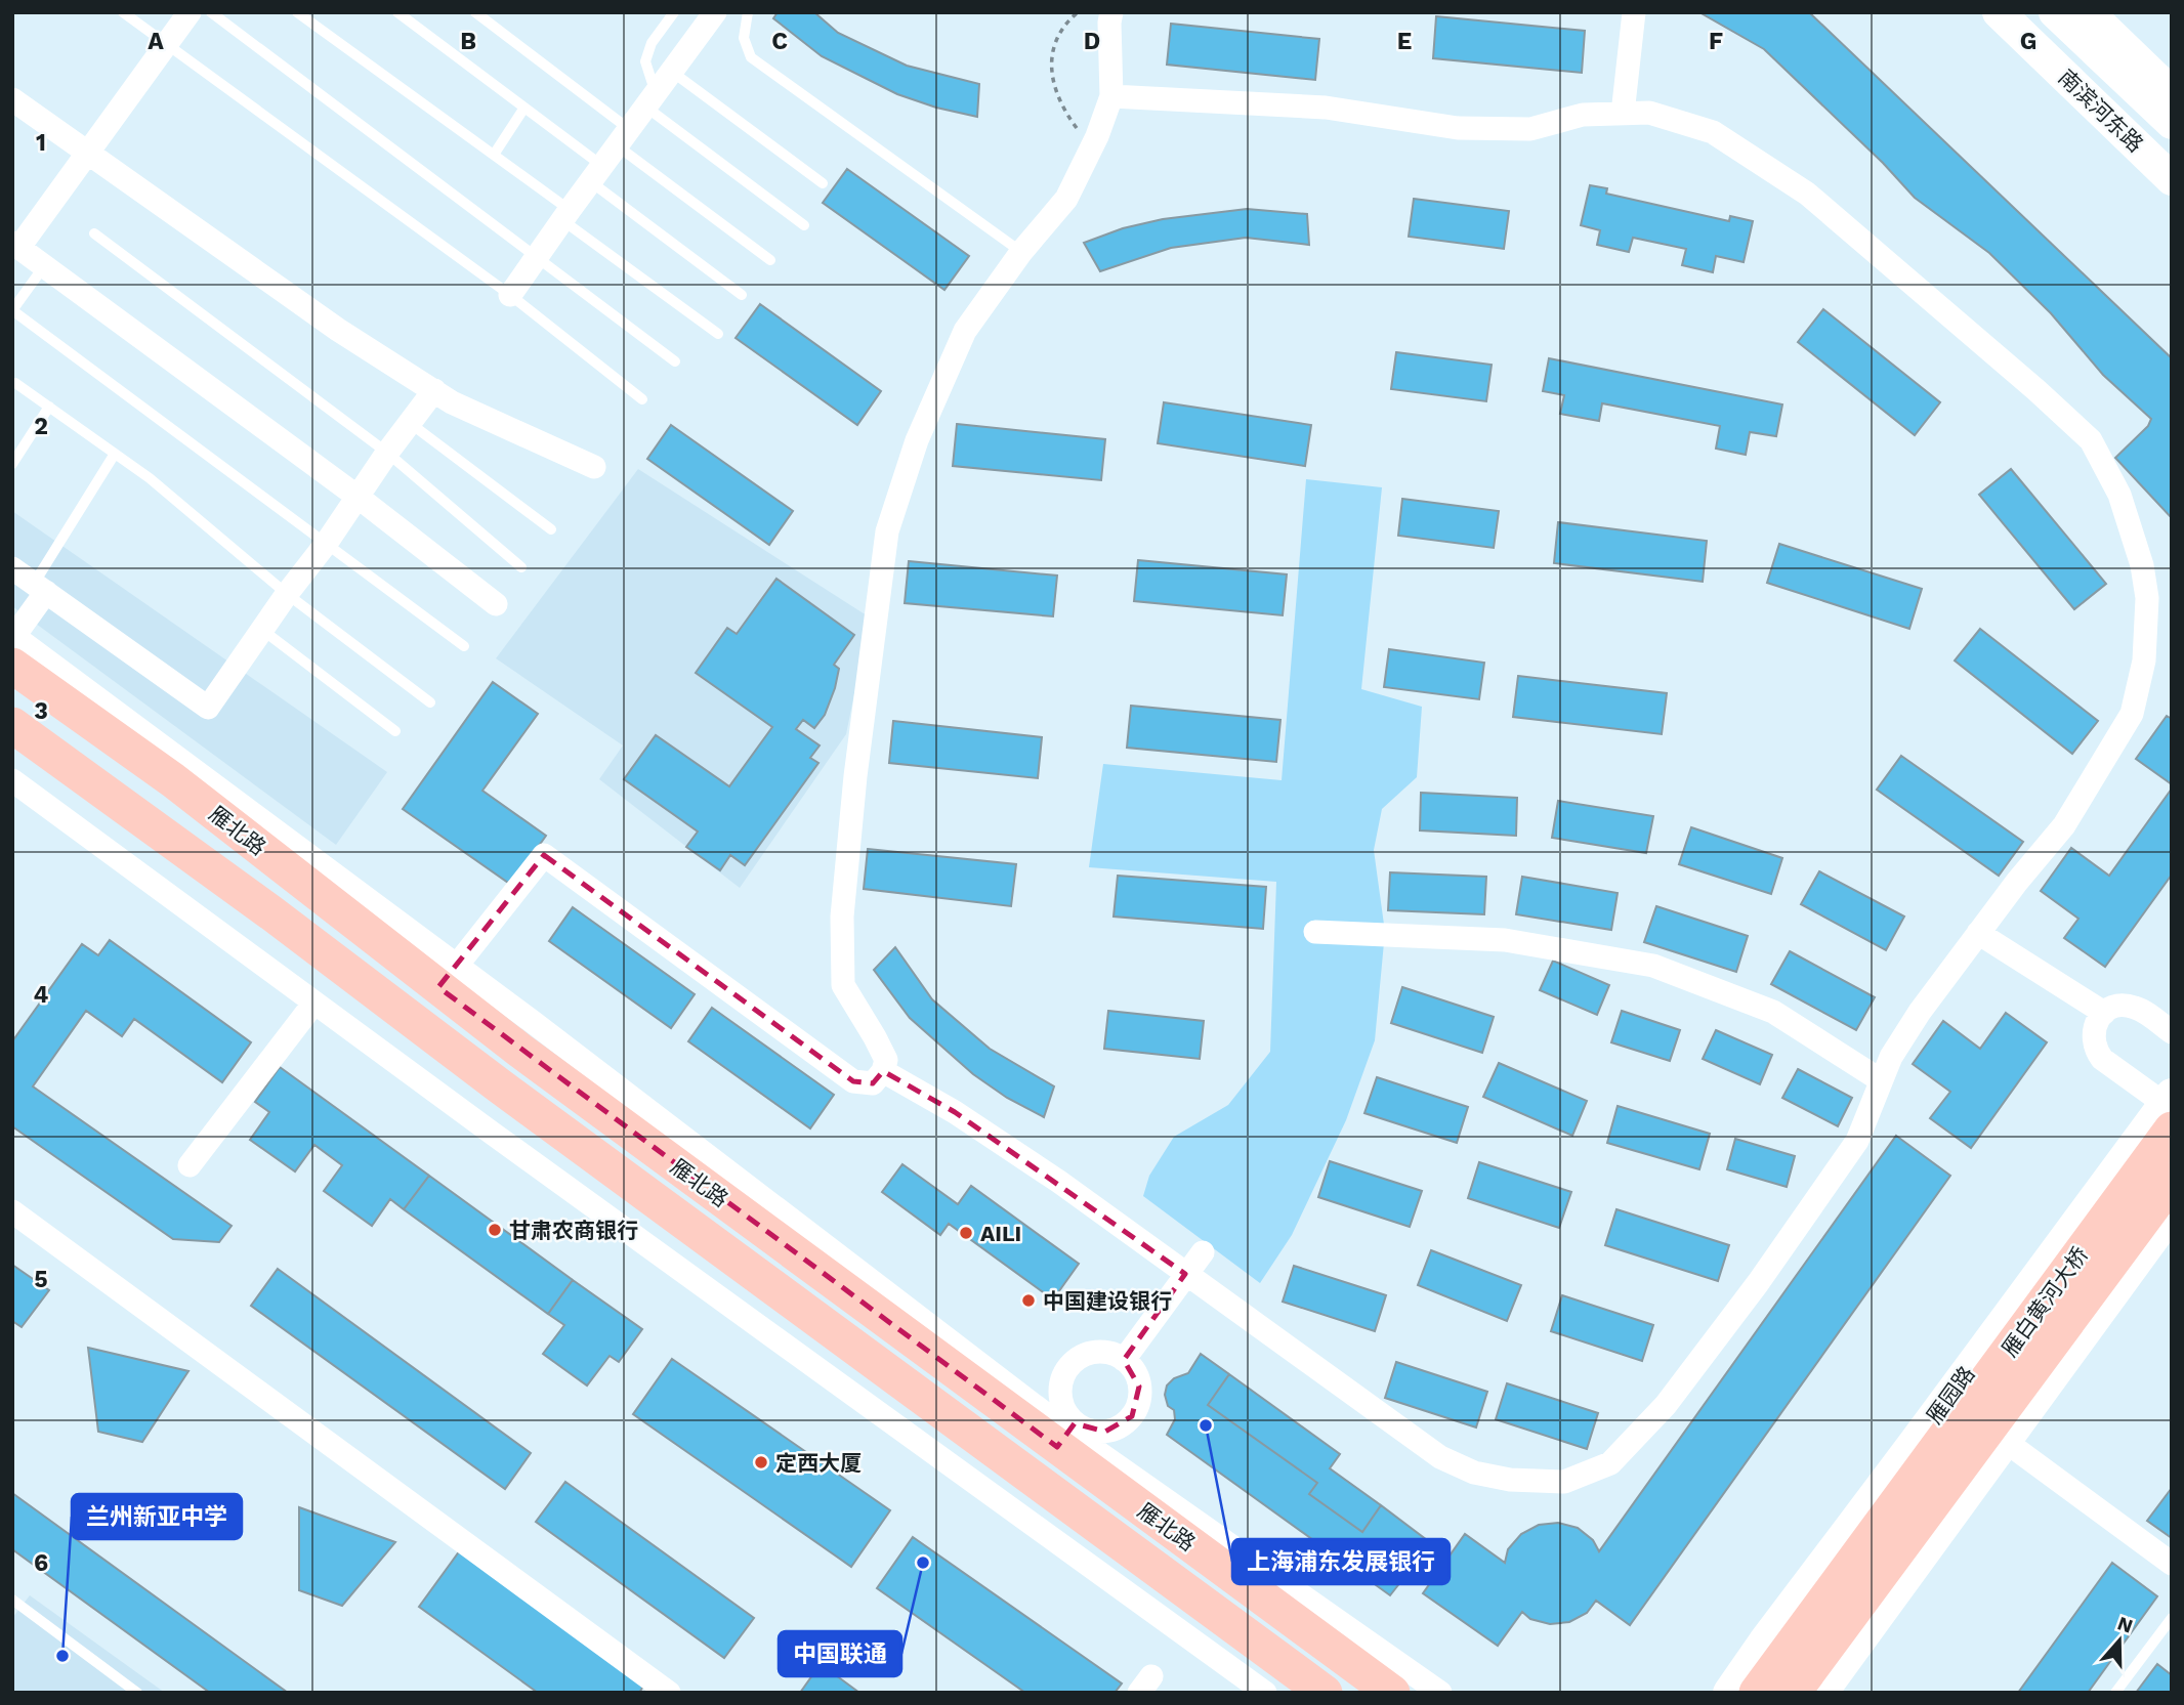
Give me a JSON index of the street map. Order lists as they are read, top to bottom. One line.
{"streets":{"main road":["南滨河东路","雁北路","雁白黄河大桥","雁园路"]},"crossings":[["雁白黄河大桥","雁园路"]],"places":["甘肃农商银行","AILI","中国建设银行","上海浦东发展银行","定西大厦","中国联通","兰州新亚中学"],"north":"top","grid":{"columns":["A","B","C","D","E","F","G"],"rows":["1","2","3","4","5","6"]}}
